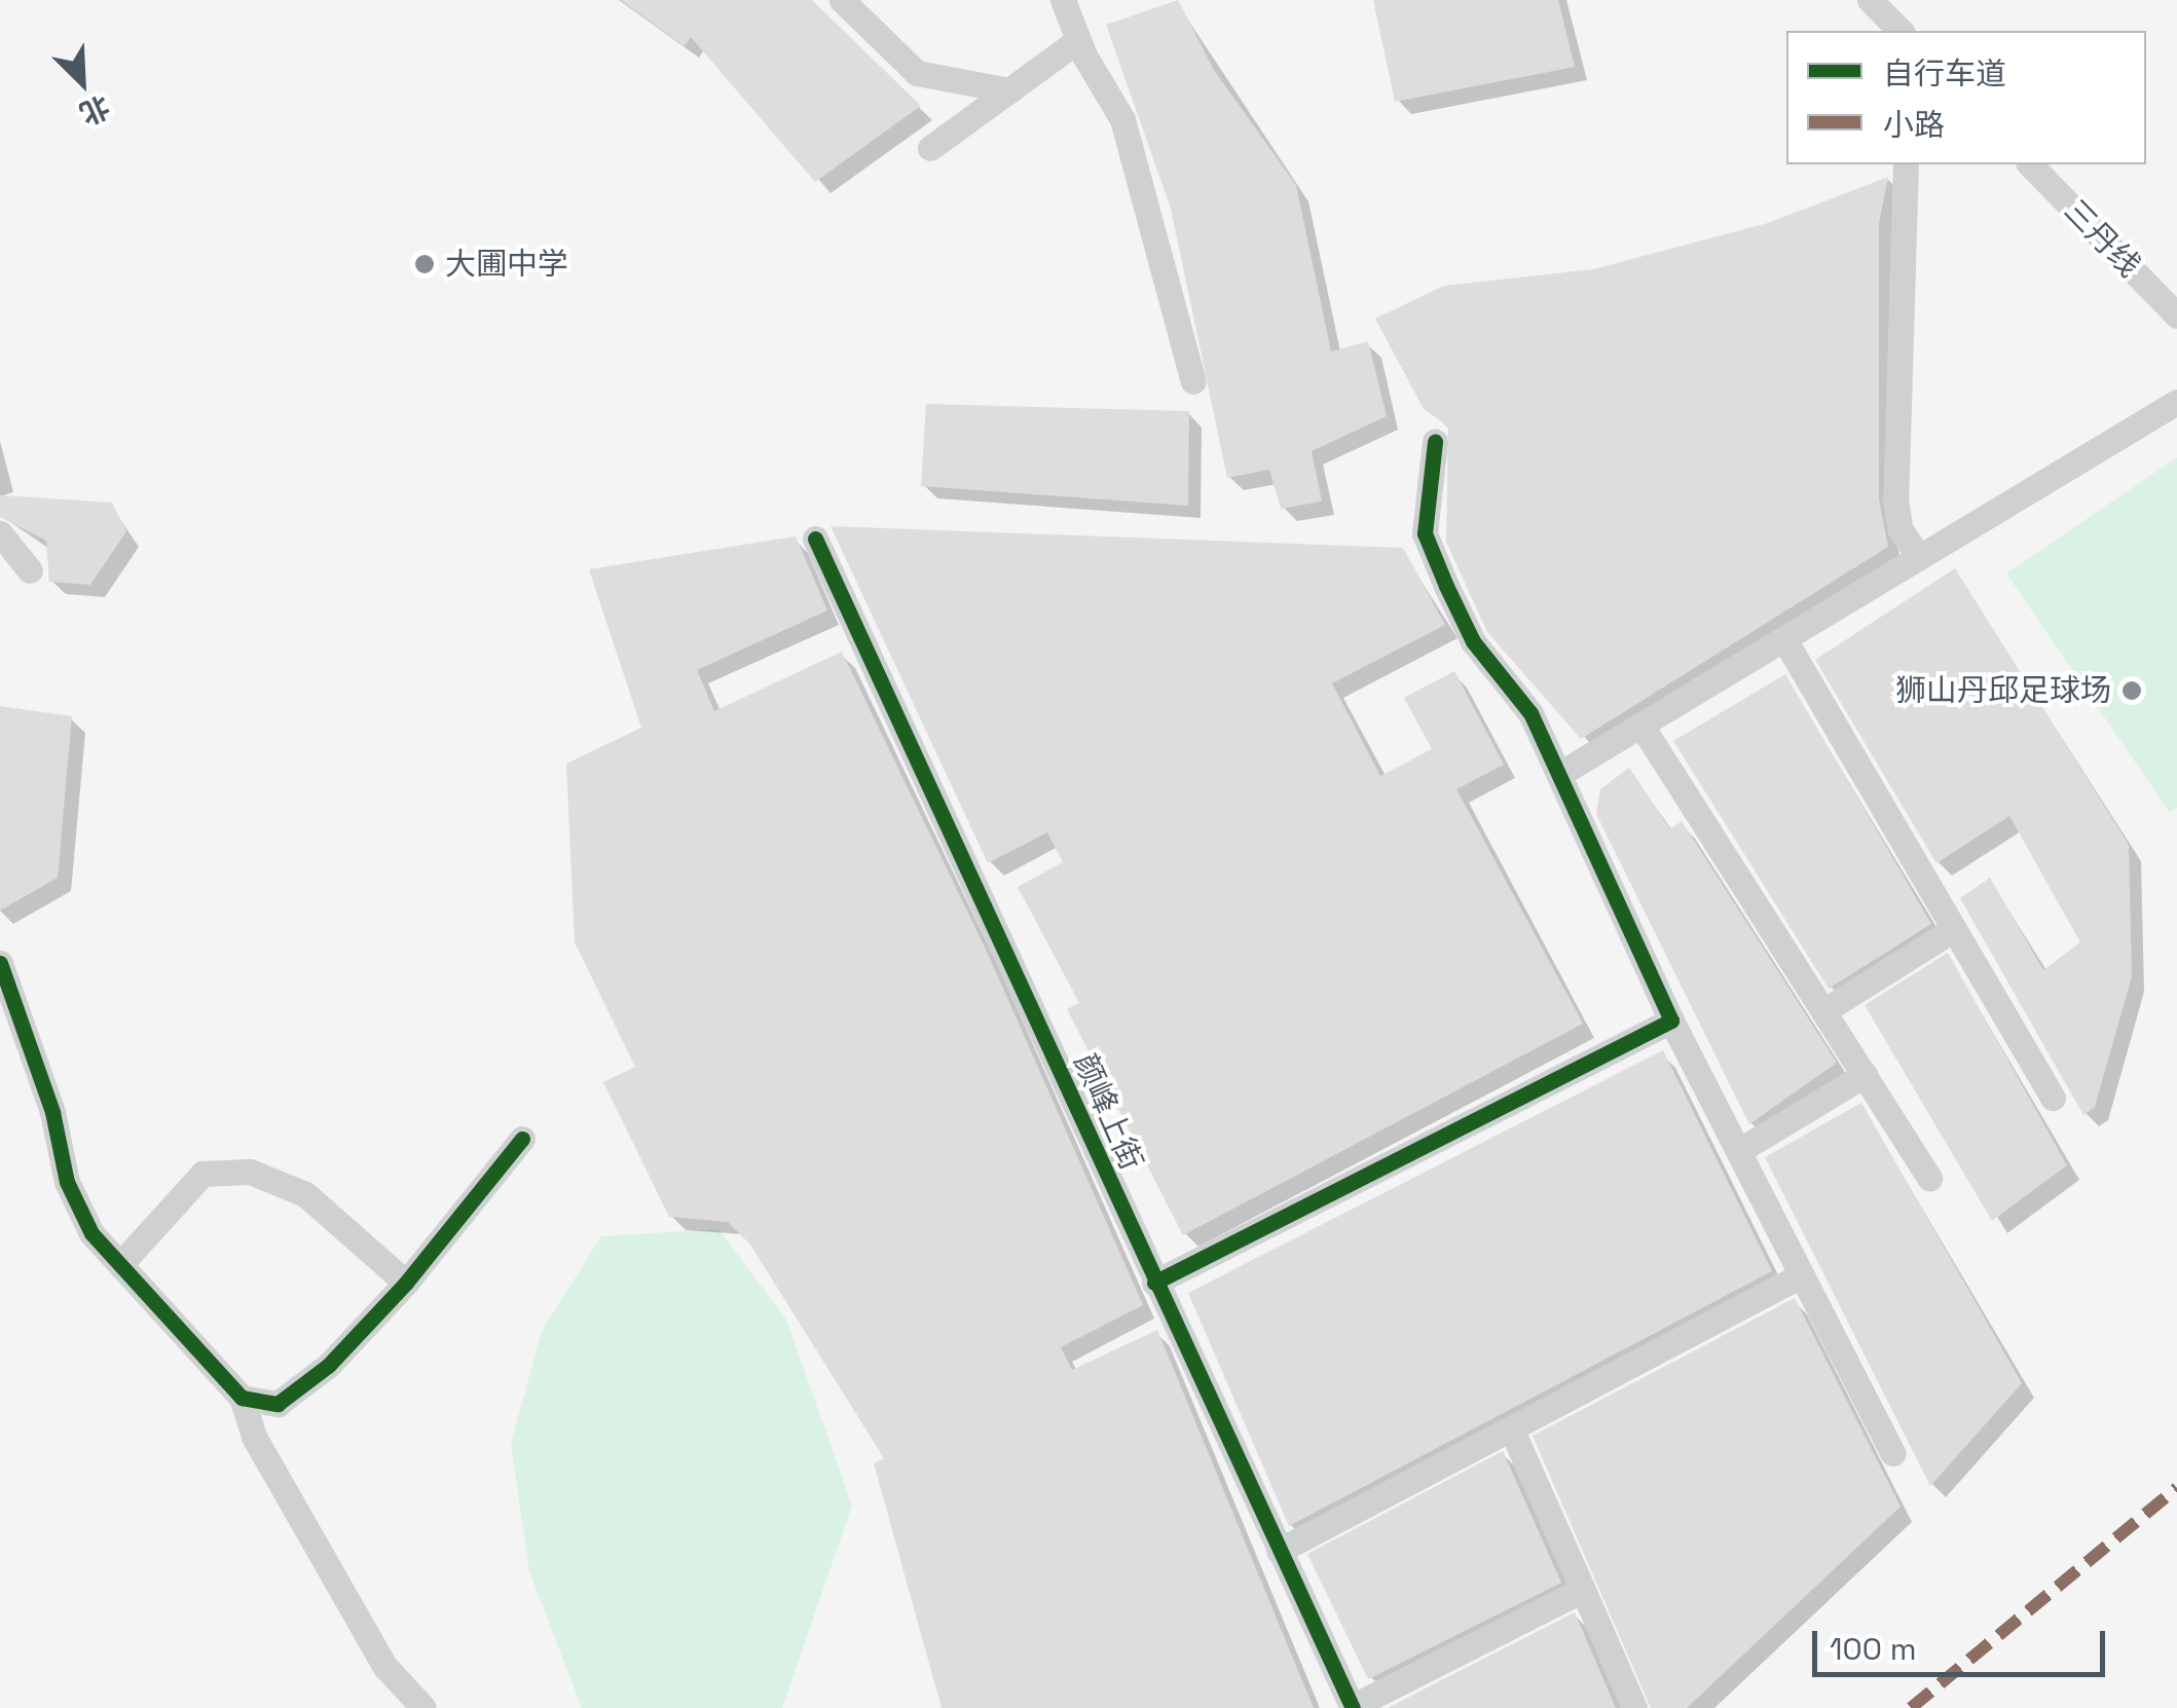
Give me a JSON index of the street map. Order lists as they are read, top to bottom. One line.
{"streets":{"street":["三丹线","颜峰上街"]},"places":["大圃中学","狮山丹邱足球场"],"legend":["自行车道","小路"],"scale_bar":"100 m","north":"bottom right"}
